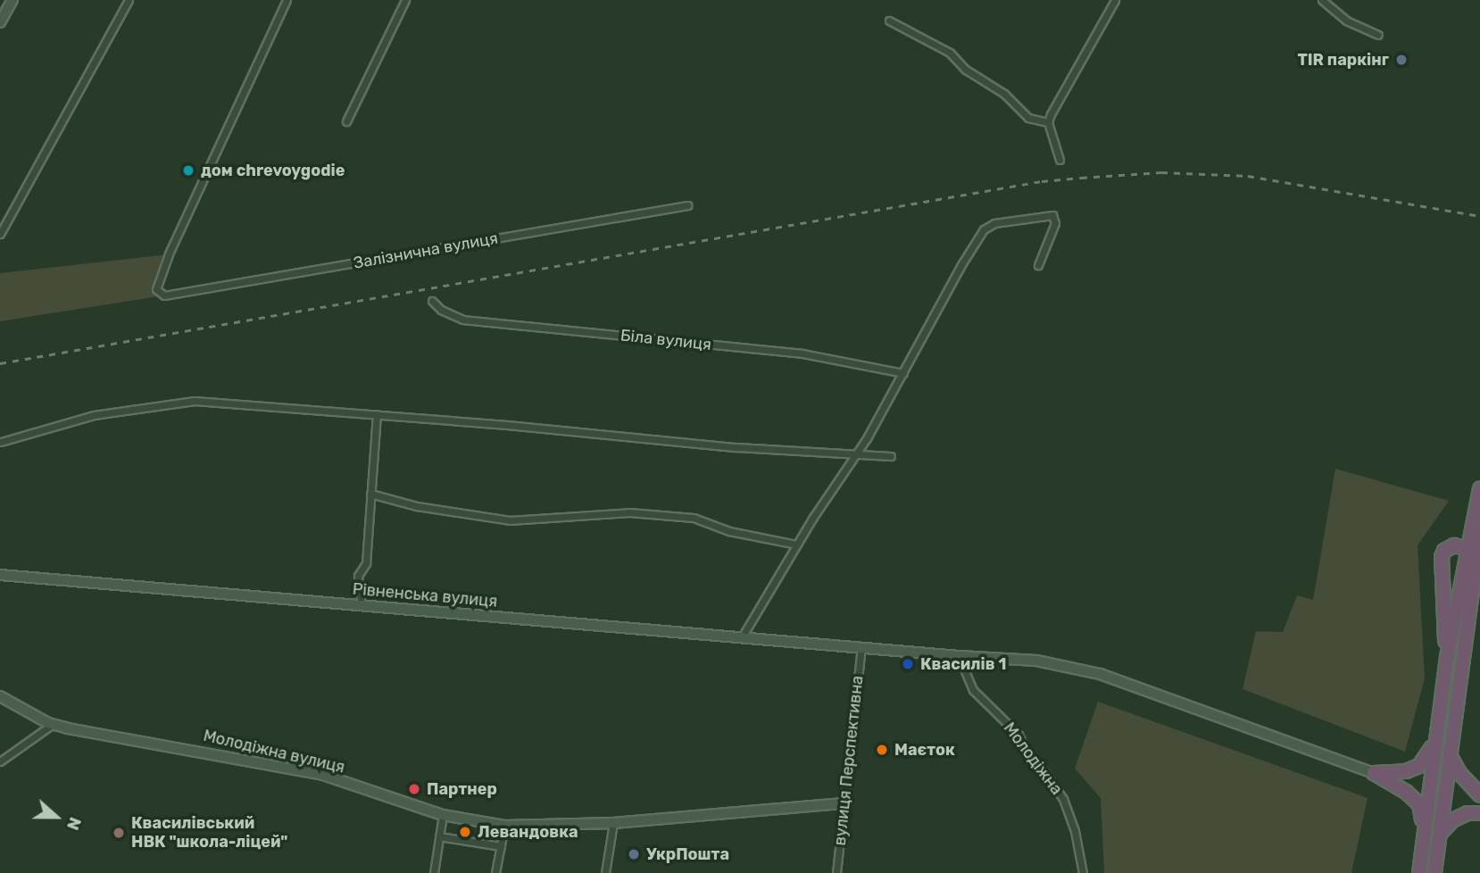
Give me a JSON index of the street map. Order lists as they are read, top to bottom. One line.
{"streets":{"main road":["Рівненська вулиця","Молодіжна вулиця"],"street":["Залізнична вулиця","Біла вулиця","Молодіжна","вулиця Перспективна"]},"crossings":[["Рівненська вулиця","Молодіжна"],["Рівненська вулиця","вулиця Перспективна"],["Молодіжна вулиця","вулиця Перспективна"]],"places":["TIR паркінг","дом chrevoygodie","Квасилів 1","Маєток","Партнер","Левандовка","Квасилівський НВК \"школа-ліцей\"","УкрПошта"],"north":"right"}
